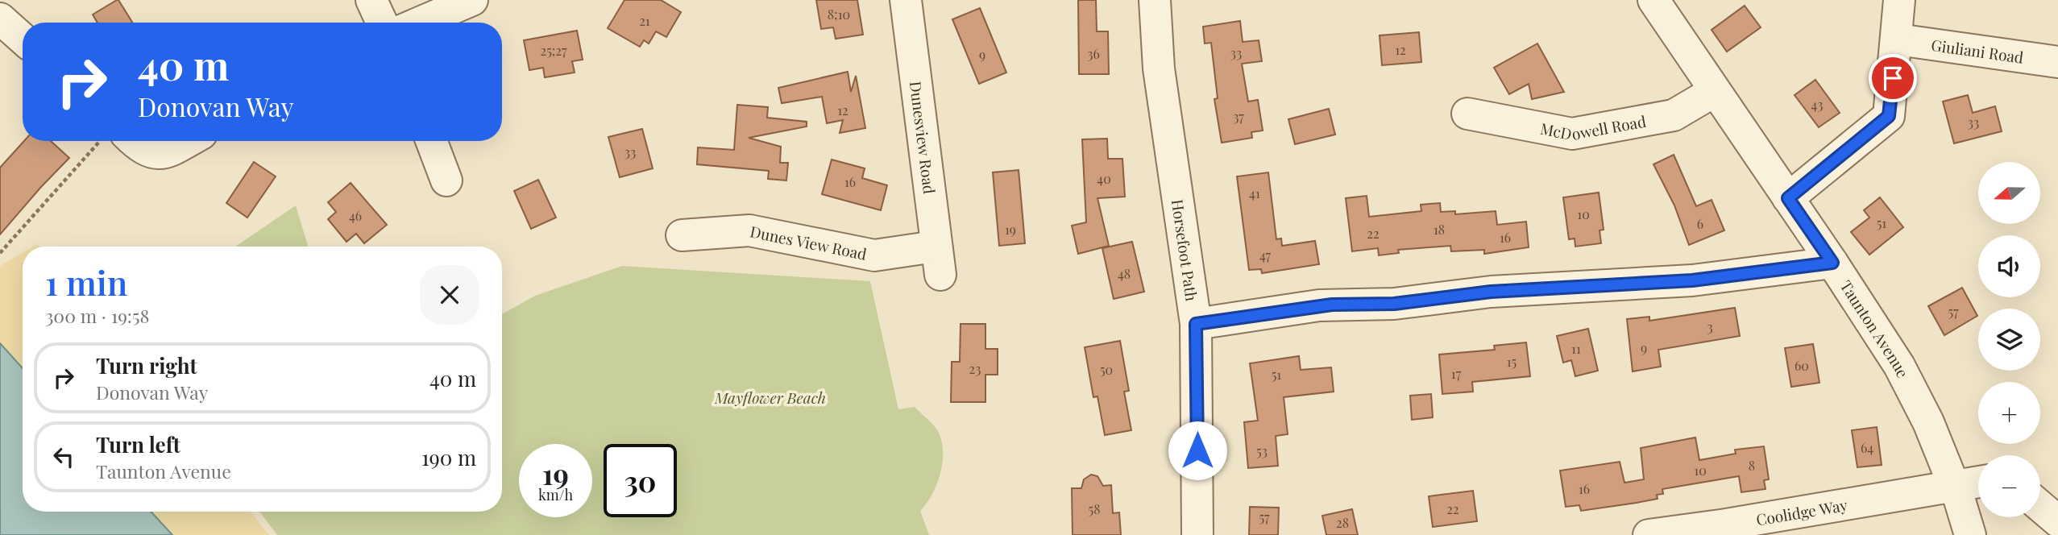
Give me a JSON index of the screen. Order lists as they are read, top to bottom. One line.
{"streets":{"street":["Giuliani Road","McDowell Road","Dunesview Road","Dunes View Road","Horsefoot Path","Taunton Avenue","Coolidge Way"]},"crossings":[["McDowell Road","Taunton Avenue"],["Dunesview Road","Dunes View Road"],["Taunton Avenue","Coolidge Way"]],"parks":["Mayflower Beach"],"house_numbers":["8;10","21","12","25;27","33","36","9","43","12","37","33","33","40","16","41","10","46","51","6","19","18","22","16","47","48","57","3","9","11","15","60","23","50","17","51","64","53","8","10","16","58","22","57","28"],"north":"left","page":{"turn":["40 m","Donovan Way"],"map_buttons":["+","−"],"heading":["1 min","300 m · 19:58"],"list":[{"name":"Turn right","note":"Donovan Way","value":"40 m"},{"name":"Turn left","note":"Taunton Avenue","value":"190 m"}],"speed":"19 km/h","limit":"30"}}
